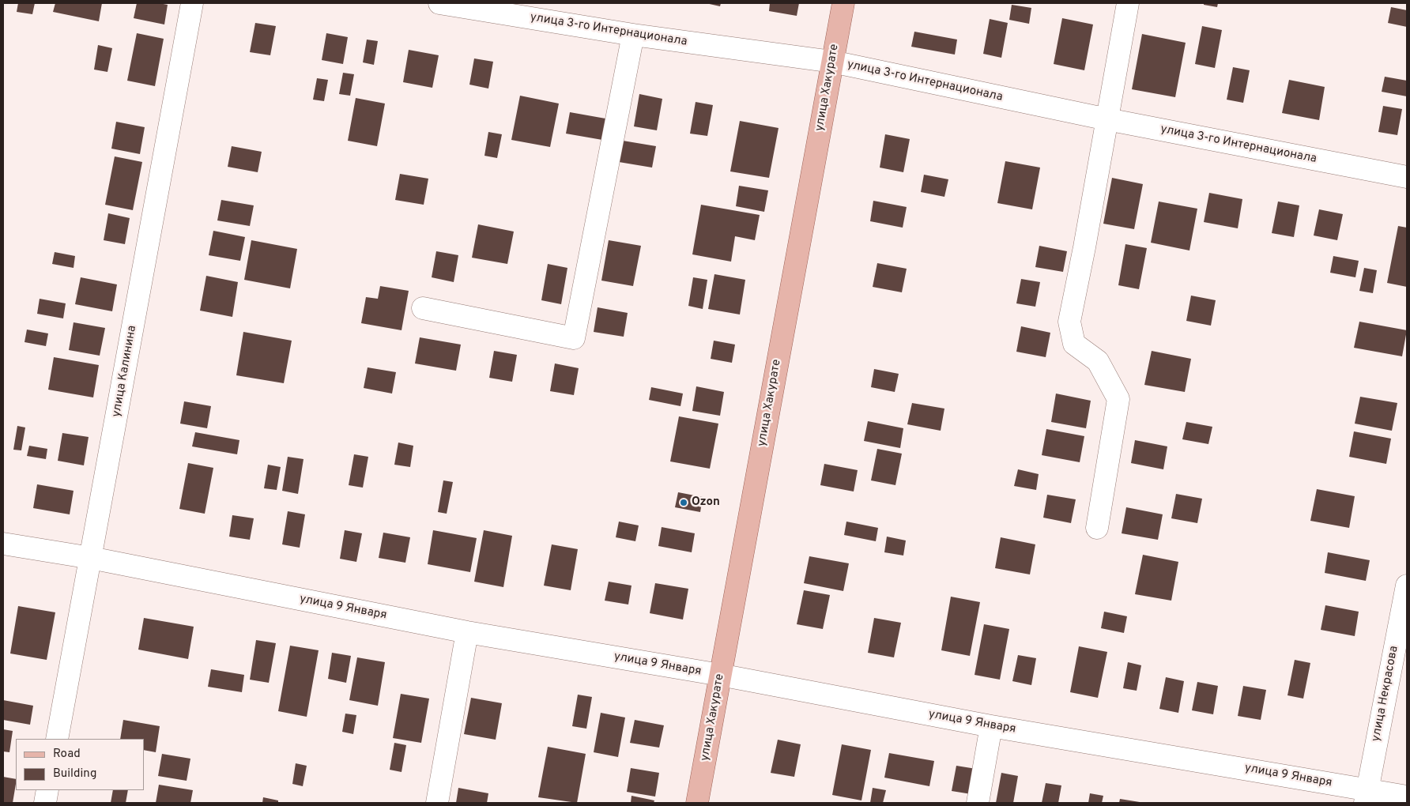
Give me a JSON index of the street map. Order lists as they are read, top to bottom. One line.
{"streets":{"main road":["улица Хакурате"],"street":["улица 3-го Интернационала","улица Калинина","улица 9 Января","улица Некрасова"]},"crossings":[["улица 3-го Интернационала","улица Хакурате"],["улица Хакурате","улица 9 Января"],["улица Калинина","улица 9 Января"],["улица 9 Января","улица Некрасова"]],"places":["Ozon"],"legend":["Road","Building"]}
